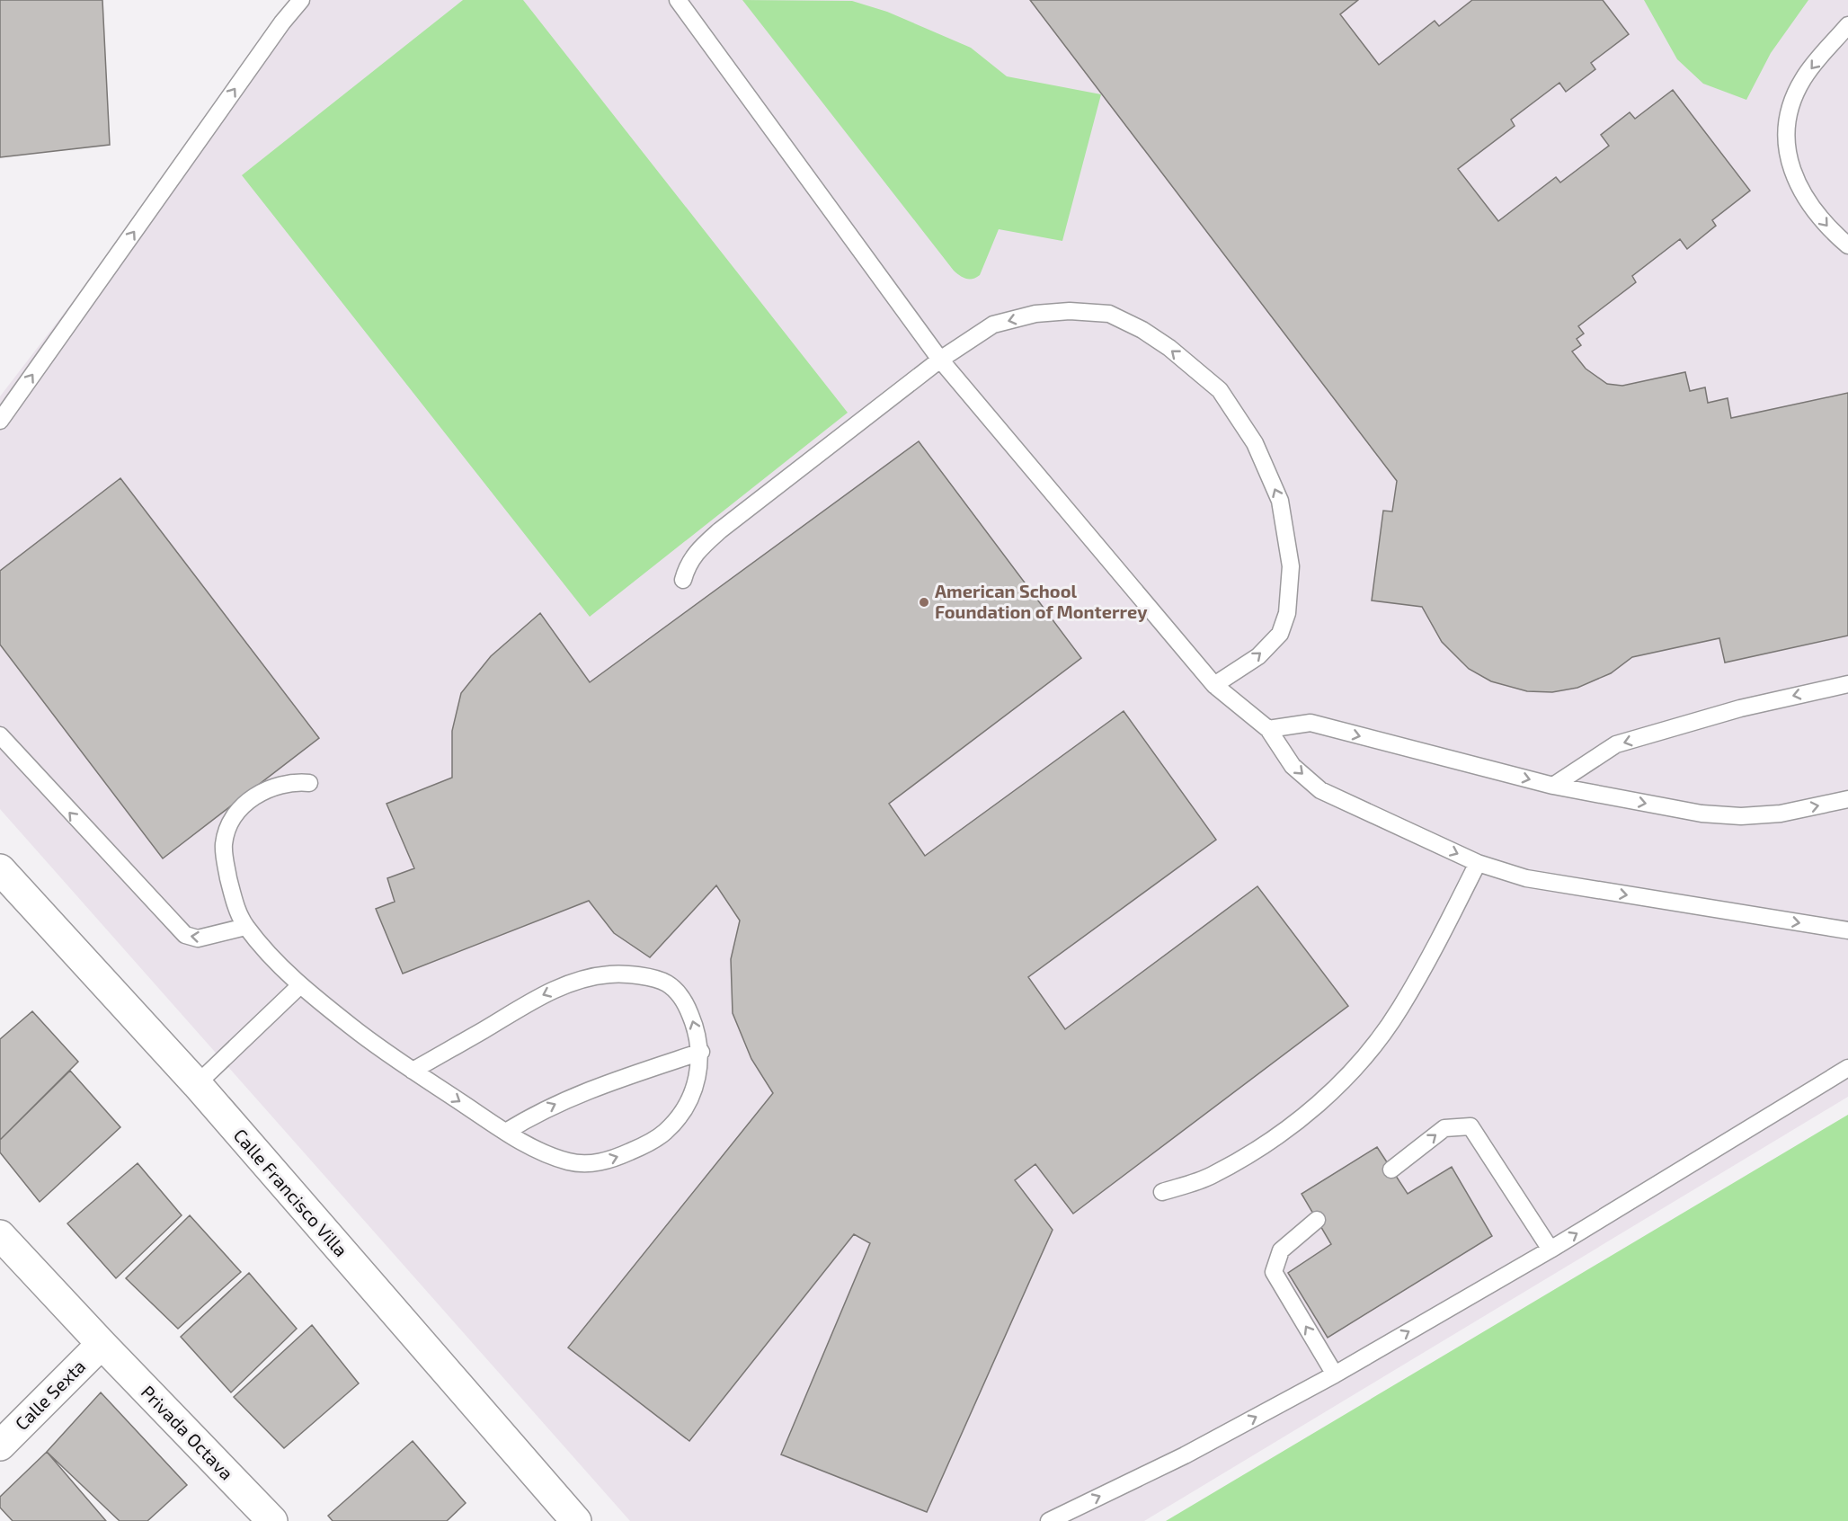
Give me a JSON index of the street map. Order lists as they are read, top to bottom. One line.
{"streets":{"street":["Calle Francisco Villa","Calle Sexta","Privada Octava"]},"crossings":[["Calle Sexta","Privada Octava"]],"places":["American School Foundation of Monterrey"]}
